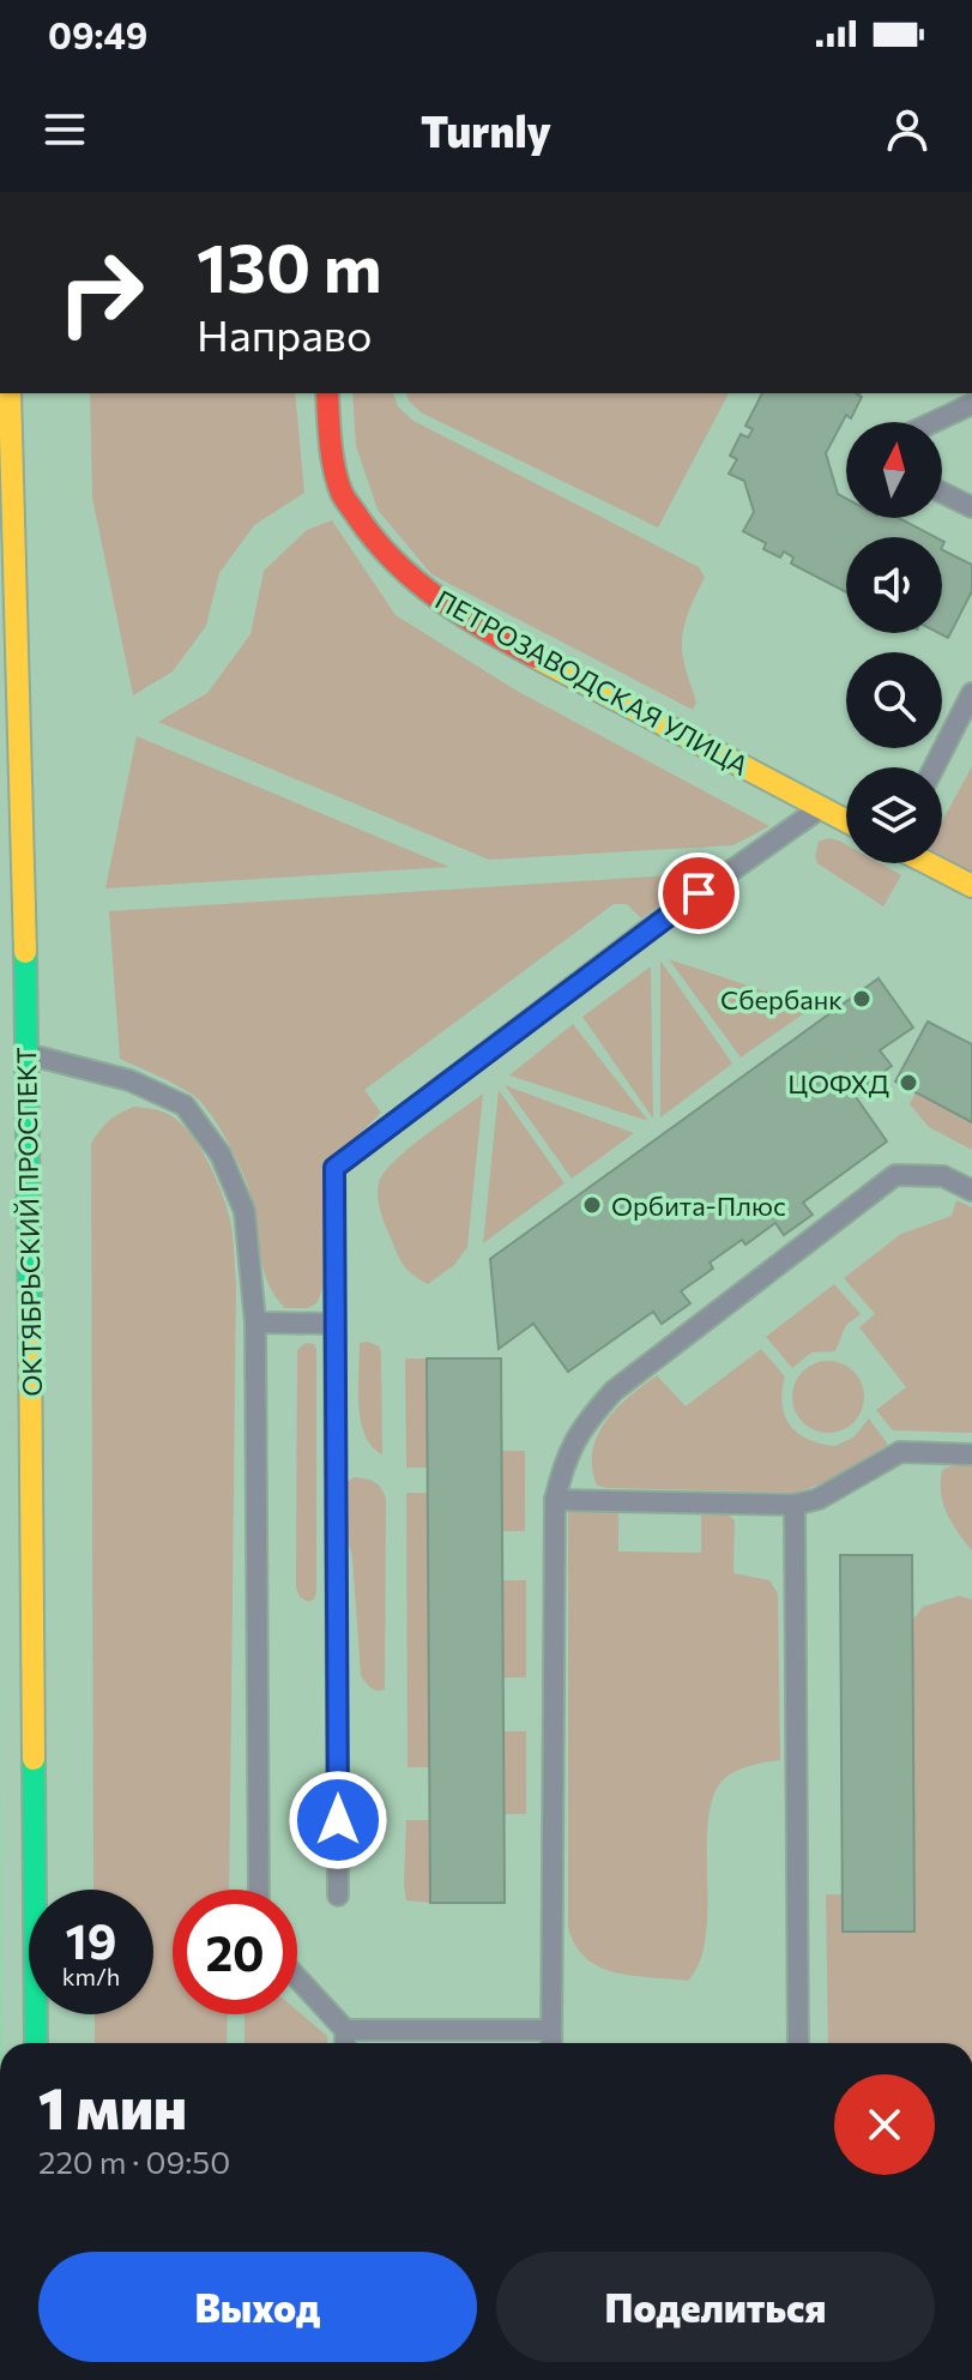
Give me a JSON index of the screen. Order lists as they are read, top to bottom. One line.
{"streets":{"main road":["ПЕТРОЗАВОДСКАЯ УЛИЦА","ОКТЯБРЬСКИЙ ПРОСПЕКТ"]},"places":["Сбербанк","ЦОФХД","Орбита-Плюс"],"north":"top","page":{"status":"09:49","header":"Turnly","turn":["130 m","Направо"],"speed":"19 km/h","limit":"20","heading":["1 мин","220 m · 09:50"],"buttons":["Выход","Поделиться"]}}
